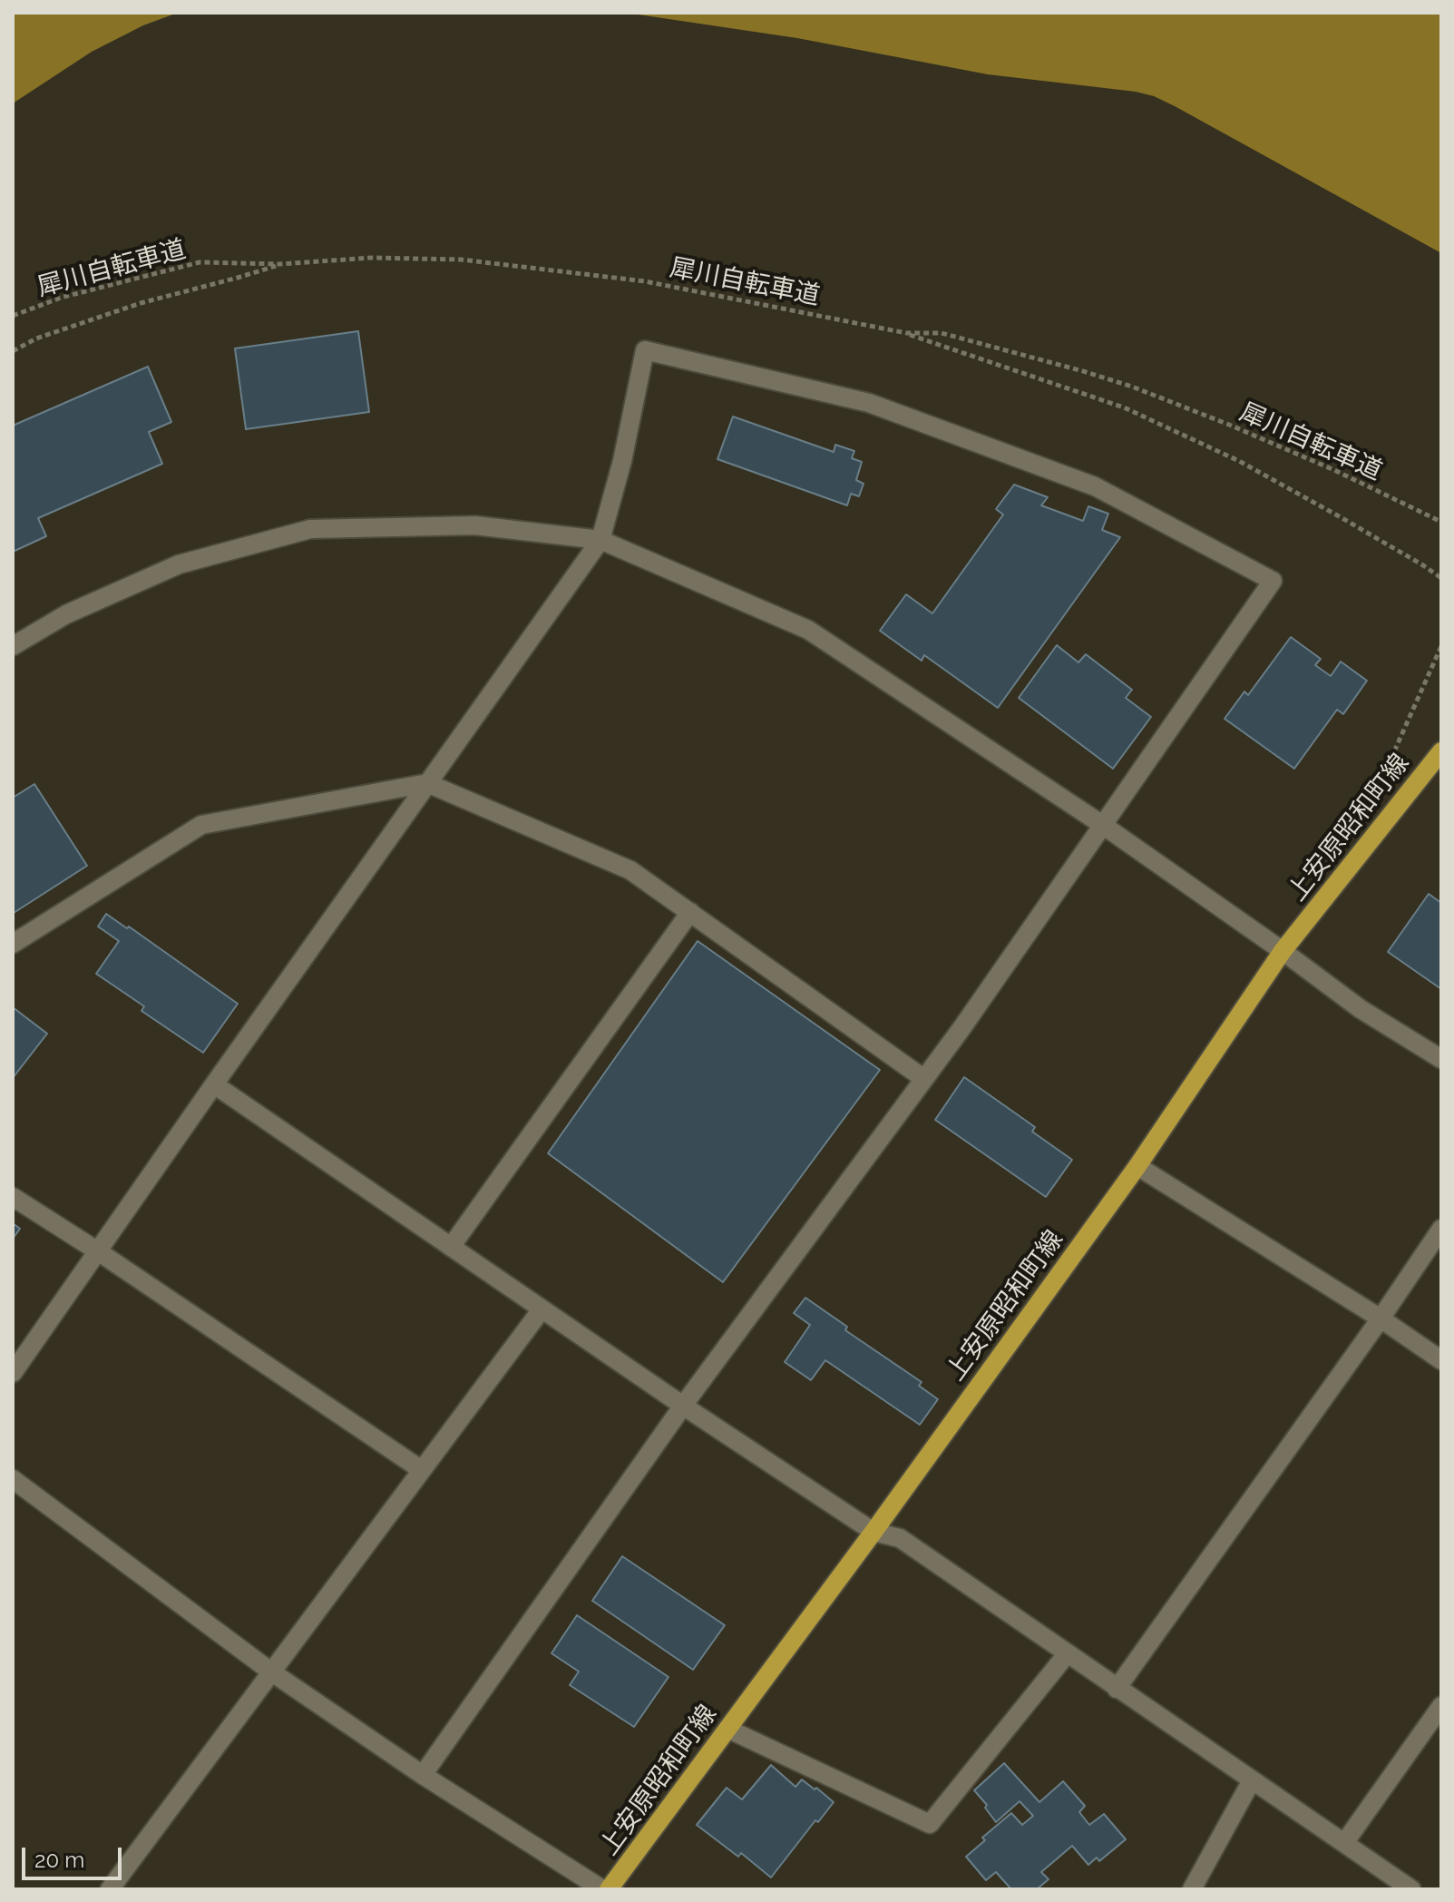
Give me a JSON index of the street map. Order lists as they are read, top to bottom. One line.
{"streets":{"main road":["上安原昭和町線"],"path":["犀川自転車道"]},"scale_bar":"20 m"}
